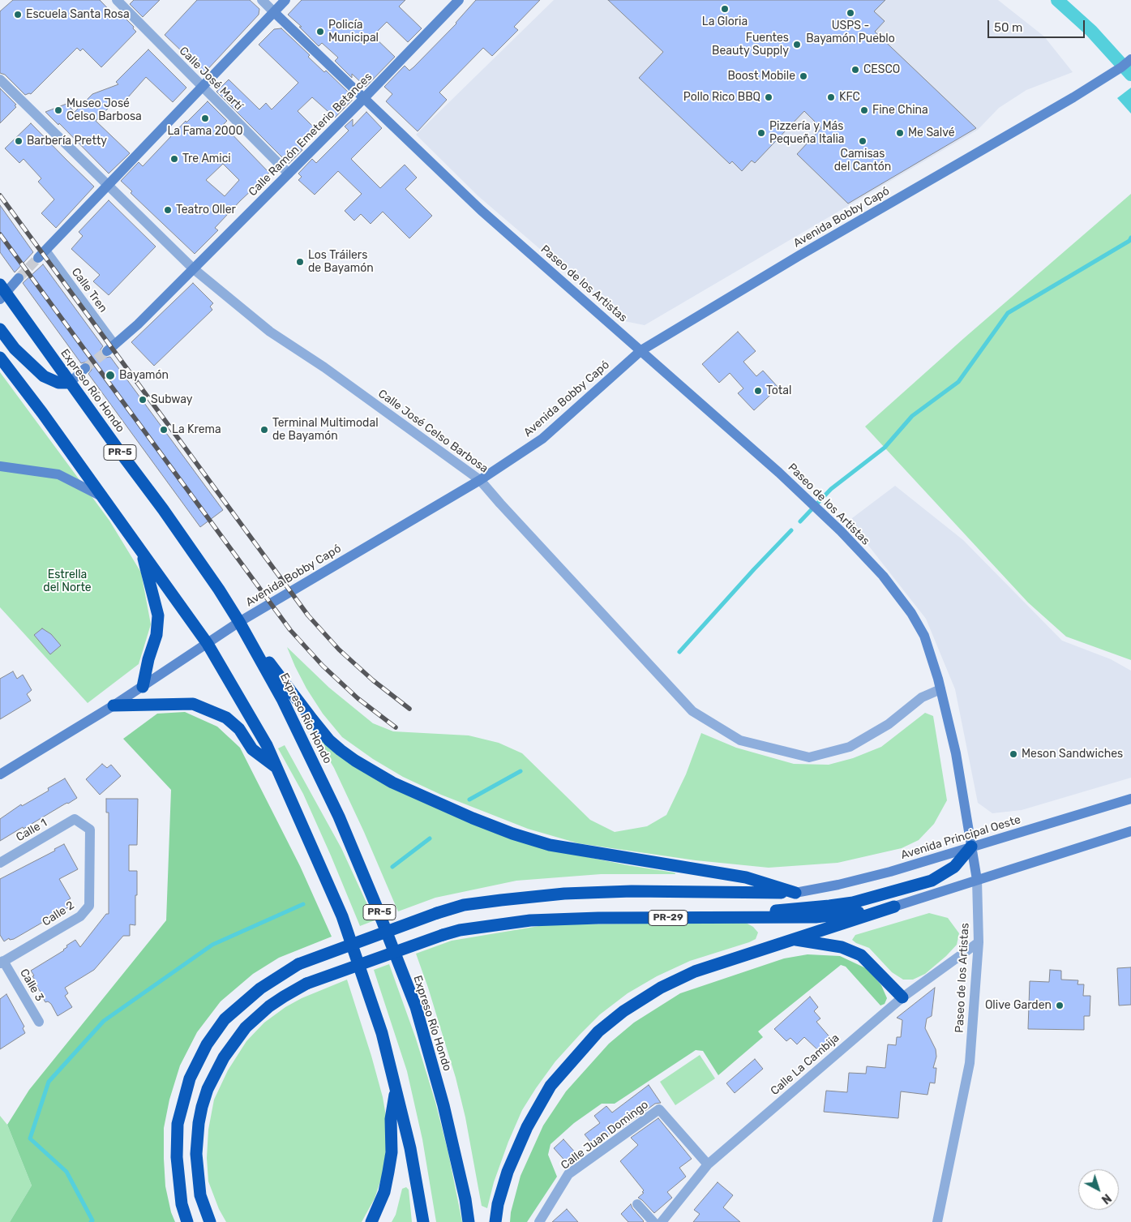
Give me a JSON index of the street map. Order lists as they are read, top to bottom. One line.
{"streets":{"highway":["Expreso Río Hondo","PR-5","PR-29"],"street":["Calle José Martí","Calle Ramón Emeterio Betances","Avenida Bobby Capó","Paseo de los Artistas","Calle Tren","Calle José Celso Barbosa","Calle 1","Avenida Principal Oeste","Calle 2","Calle 3","Calle La Cambija","Calle Juan Domingo"]},"crossings":[["Calle José Martí","Calle Ramón Emeterio Betances"],["Calle Ramón Emeterio Betances","Paseo de los Artistas"],["Calle Ramón Emeterio Betances","Calle Tren"],["Calle Ramón Emeterio Betances","Calle José Celso Barbosa"],["Avenida Bobby Capó","Paseo de los Artistas"],["Avenida Bobby Capó","Expreso Río Hondo"],["Avenida Bobby Capó","Calle José Celso Barbosa"],["Paseo de los Artistas","Calle José Celso Barbosa"],["Paseo de los Artistas","Avenida Principal Oeste"],["Paseo de los Artistas","PR-29"],["Paseo de los Artistas","Calle La Cambija"],["Calle Tren","Calle José Celso Barbosa"],["Calle 1","Calle 2"],["Calle 2","Calle 3"],["Calle La Cambija","Calle Juan Domingo"]],"parks":["Estrella del Norte"],"places":["La Gloria","USPS - Bayamón Pueblo","Escuela Santa Rosa","Policía Municipal","Fuentes Beauty Supply","CESCO","Boost Mobile","Pollo Rico BBQ","KFC","Museo José Celso Barbosa","Fine China","La Fama 2000","Pizzería y Más Pequeña Italia","Me Salvé","Barbería Pretty","Camisas del Cantón","Tre Amici","Teatro Oller","Los Tráilers de Bayamón","Bayamón","Total","Subway","La Krema","Terminal Multimodal de Bayamón","Meson Sandwiches","Olive Garden"],"scale_bar":"50 m","north":"bottom right"}
